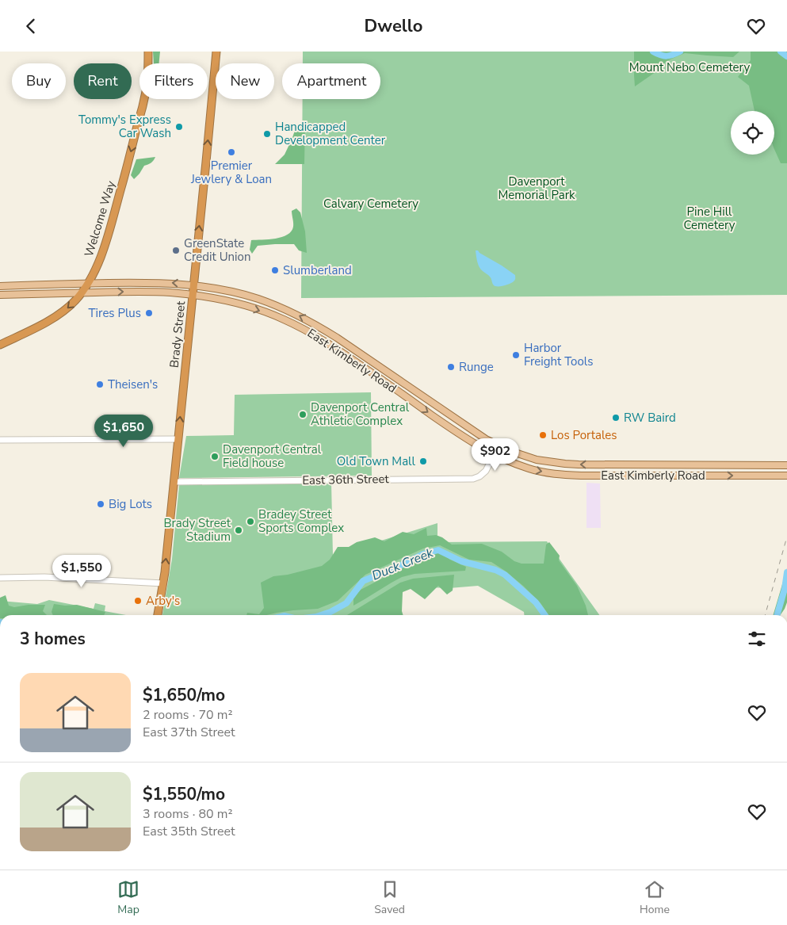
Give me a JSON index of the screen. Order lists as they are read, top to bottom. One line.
{"streets":{"highway":["Welcome Way","Brady Street"],"main road":["East Kimberly Road"],"street":["East 36th Street"]},"crossings":[["Welcome Way","East Kimberly Road"],["Brady Street","East Kimberly Road"],["Brady Street","East 36th Street"],["East Kimberly Road","East 36th Street"]],"one_way":["Welcome Way","Brady Street"],"water":["Duck Creek"],"parks":["Mount Nebo Cemetery","Davenport Memorial Park","Calvary Cemetery","Pine Hill Cemetery"],"places":["Tommy's Express Car Wash","Handicapped Development Center","Premier Jewlery & Loan","GreenState Credit Union","Slumberland","Tires Plus","Harbor Freight Tools","Runge","Theisen's","Davenport Central Athletic Complex","RW Baird","Los Portales","Davenport Central Field house","Old Town Mall","Big Lots","Bradey Street Sports Complex","Brady Street Stadium","Arby's"],"page":{"header":"Dwello","chip":["Buy","Rent","Filters","New","Apartment"],"price":["$1,650","$902","$1,550"],"heading":"3 homes","list":[{"name":"$1,650/mo","note":"2 rooms · 70 m² · East 37th Street"},{"name":"$1,550/mo","note":"3 rooms · 80 m² · East 35th Street"}],"tabs":["Map","Saved","Home"]}}
